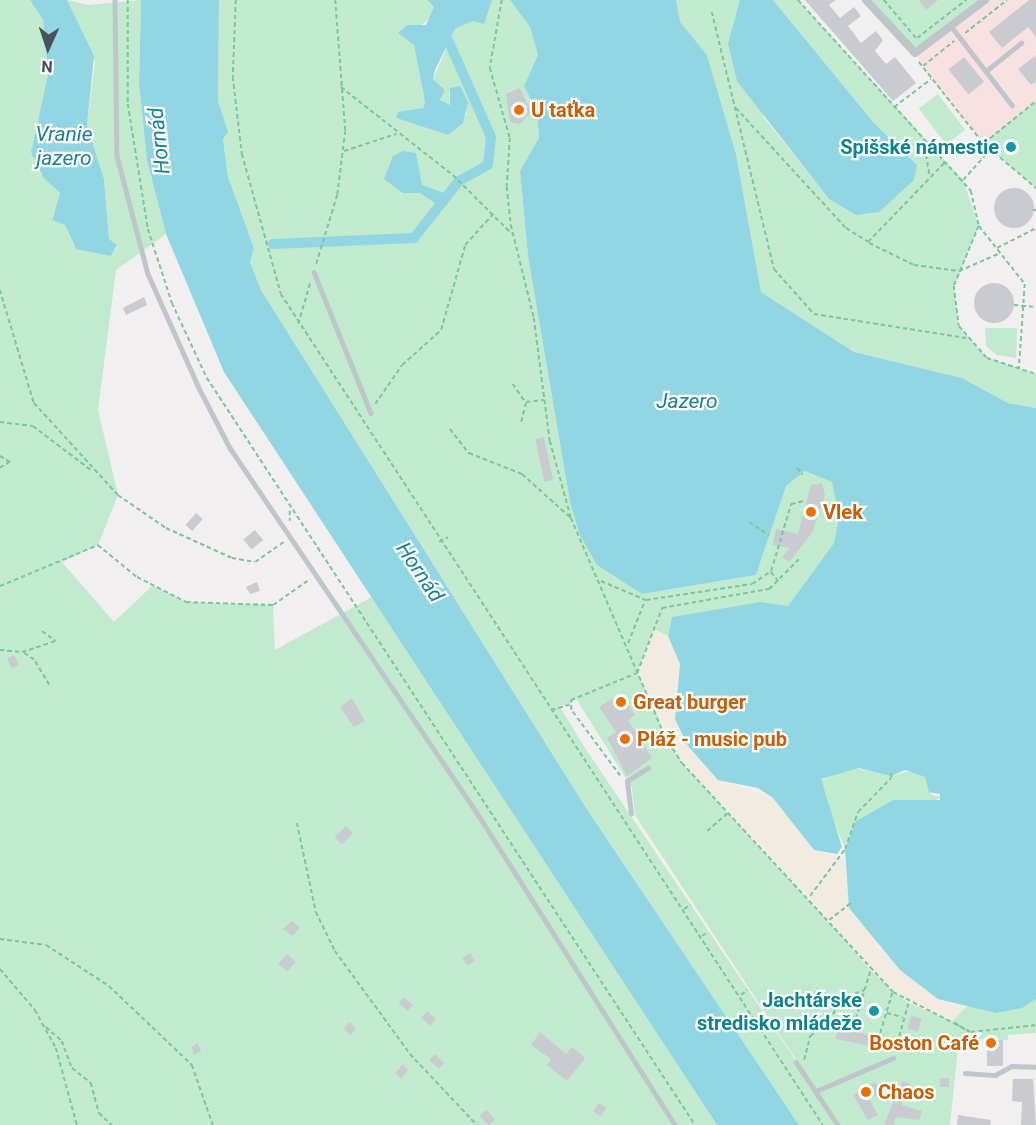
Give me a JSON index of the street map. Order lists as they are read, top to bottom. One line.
{"water":["Vranie jazero","Hornád","Jazero"],"places":["U taťka","Spišské námestie","Vlek","Great burger","Pláž - music pub","Jachtárske stredisko mládeže","Boston Café","Chaos"],"north":"bottom"}
